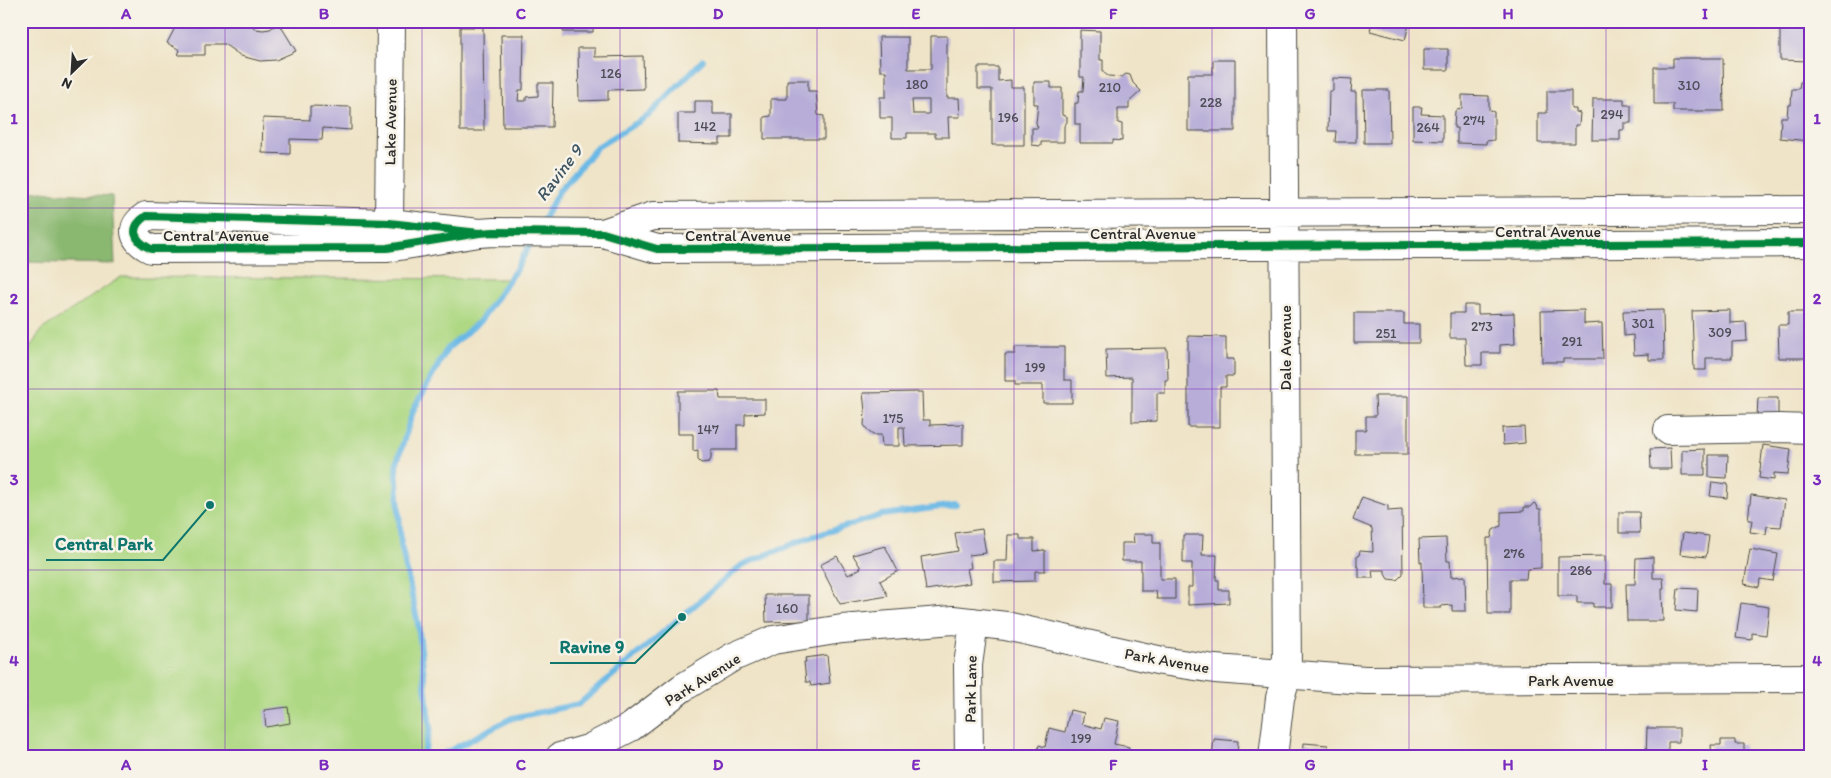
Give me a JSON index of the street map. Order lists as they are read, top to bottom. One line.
{"streets":{"street":["Lake Avenue","Central Avenue","Dale Avenue","Park Avenue","Park Lane"]},"crossings":[["Lake Avenue","Central Avenue"],["Central Avenue","Dale Avenue"],["Dale Avenue","Park Avenue"],["Park Avenue","Park Lane"]],"water":["Ravine 9"],"places":["Central Park","Ravine 9"],"house_numbers":["126","180","310","210","228","294","196","274","142","264","301","273","309","251","291","199","175","147","276","286","160","199"],"north":"bottom left","grid":{"columns":["A","B","C","D","E","F","G","H","I"],"rows":["1","2","3","4"]}}
